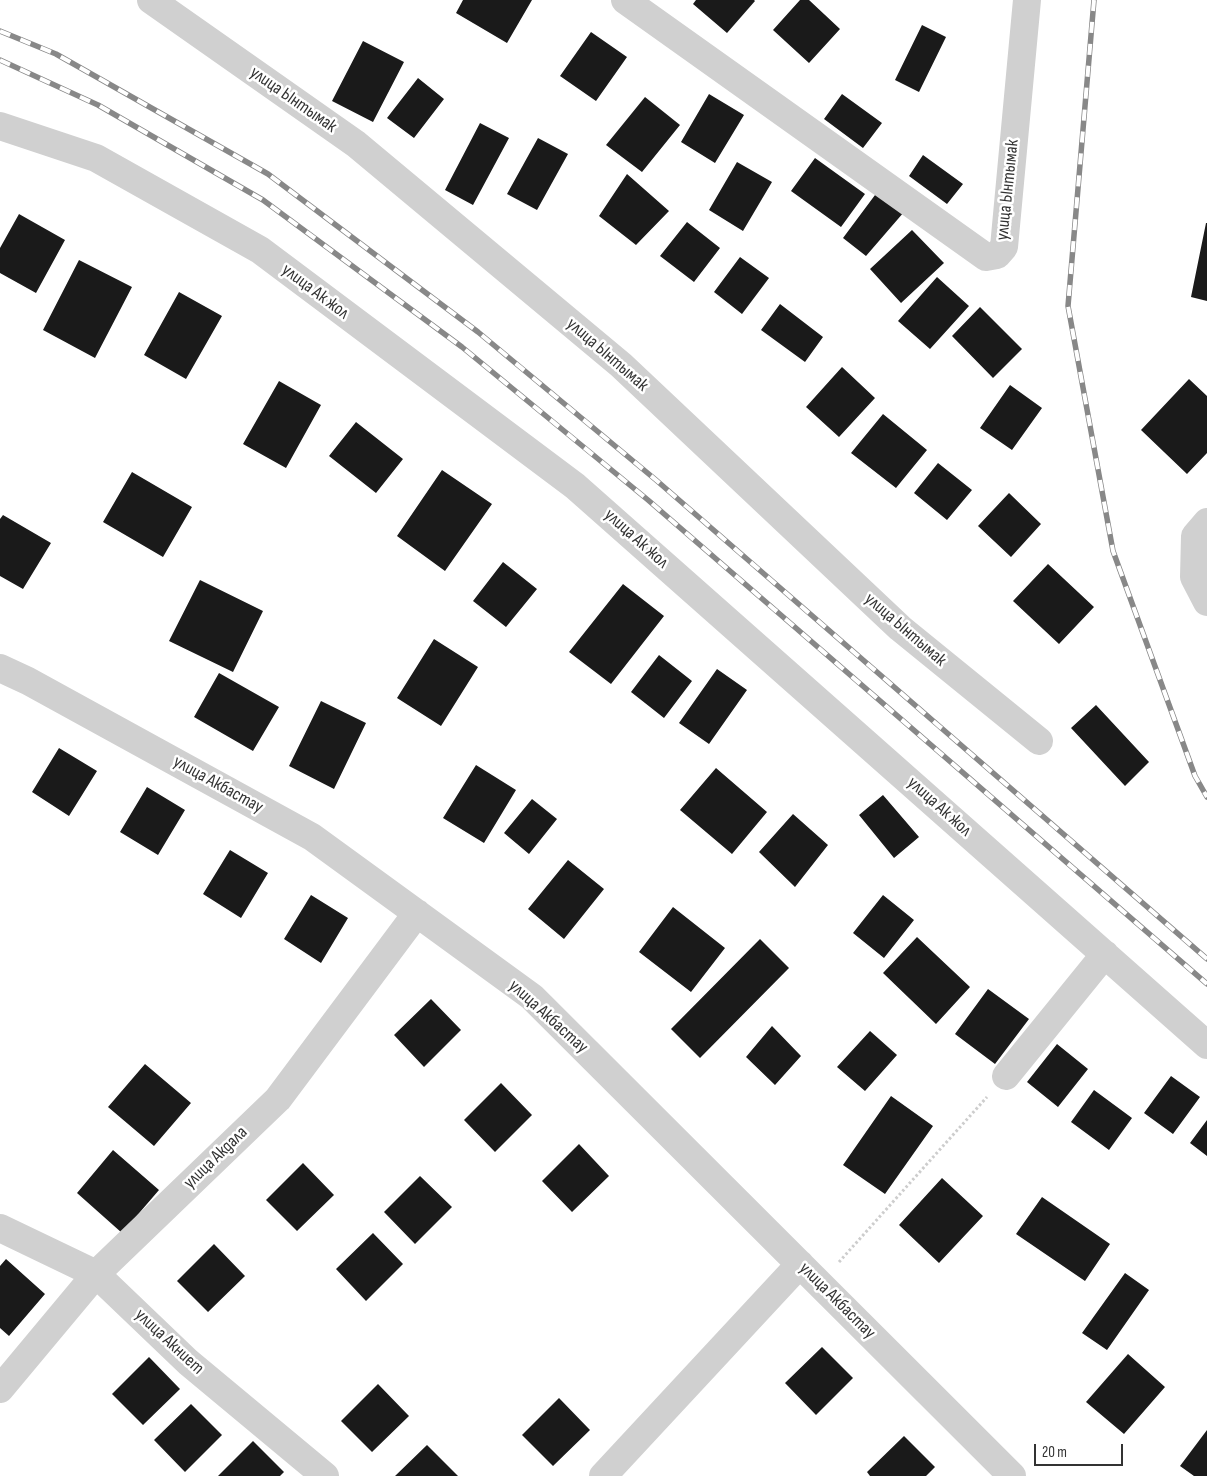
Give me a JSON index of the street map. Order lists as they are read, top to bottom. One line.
{"streets":{"street":["улица Ынтымак","улица Ак жол","улица Акбастау","улица Акдала","улица Акниет"]},"crossings":[["улица Акбастау","улица Акдала"],["улица Акдала","улица Акниет"]],"scale_bar":"20 m"}
